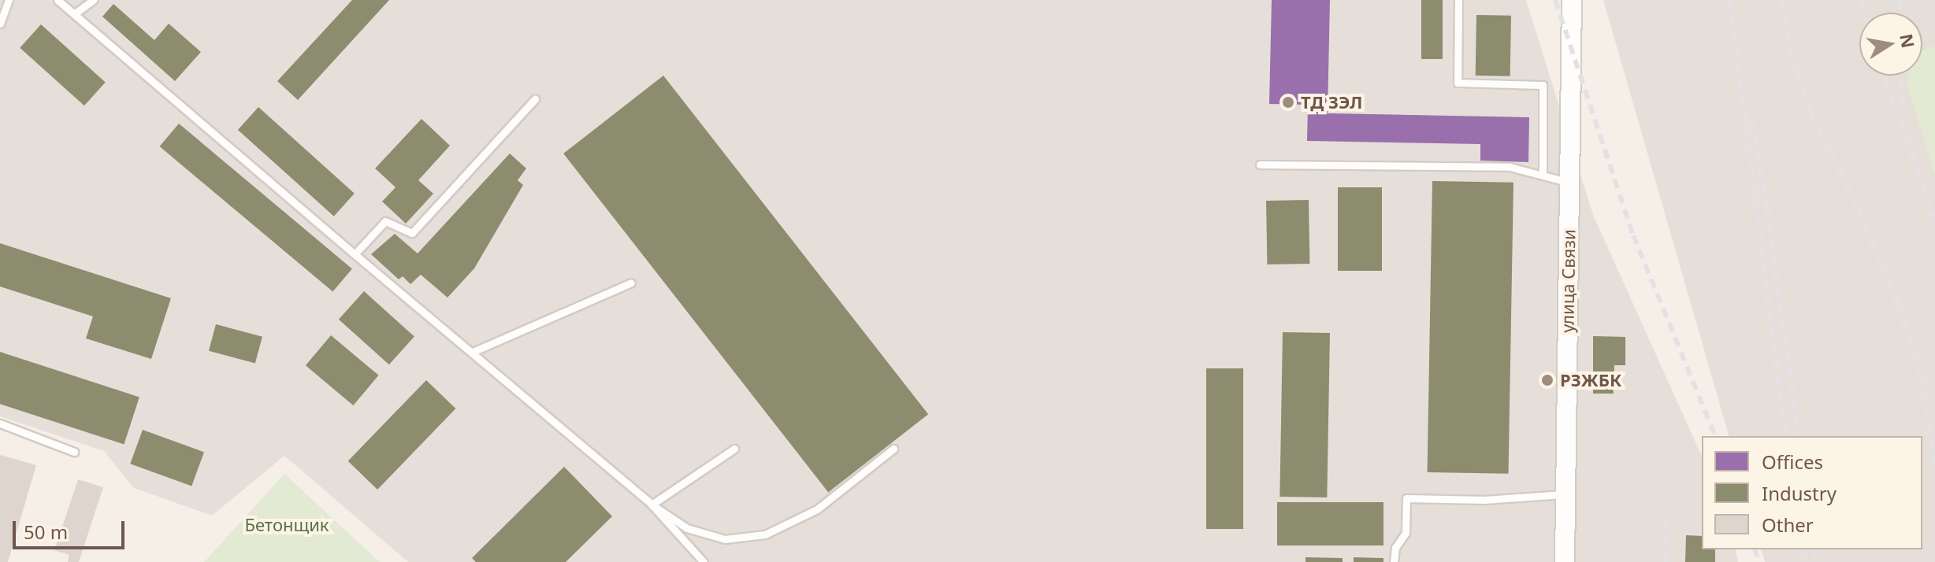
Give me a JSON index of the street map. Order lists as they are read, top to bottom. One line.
{"streets":{"street":["улица Связи"]},"parks":["Бетонщик"],"places":["ТД ЗЭЛ","РЗЖБК"],"legend":["Offices","Industry","Other"],"scale_bar":"50 m","north":"right"}
